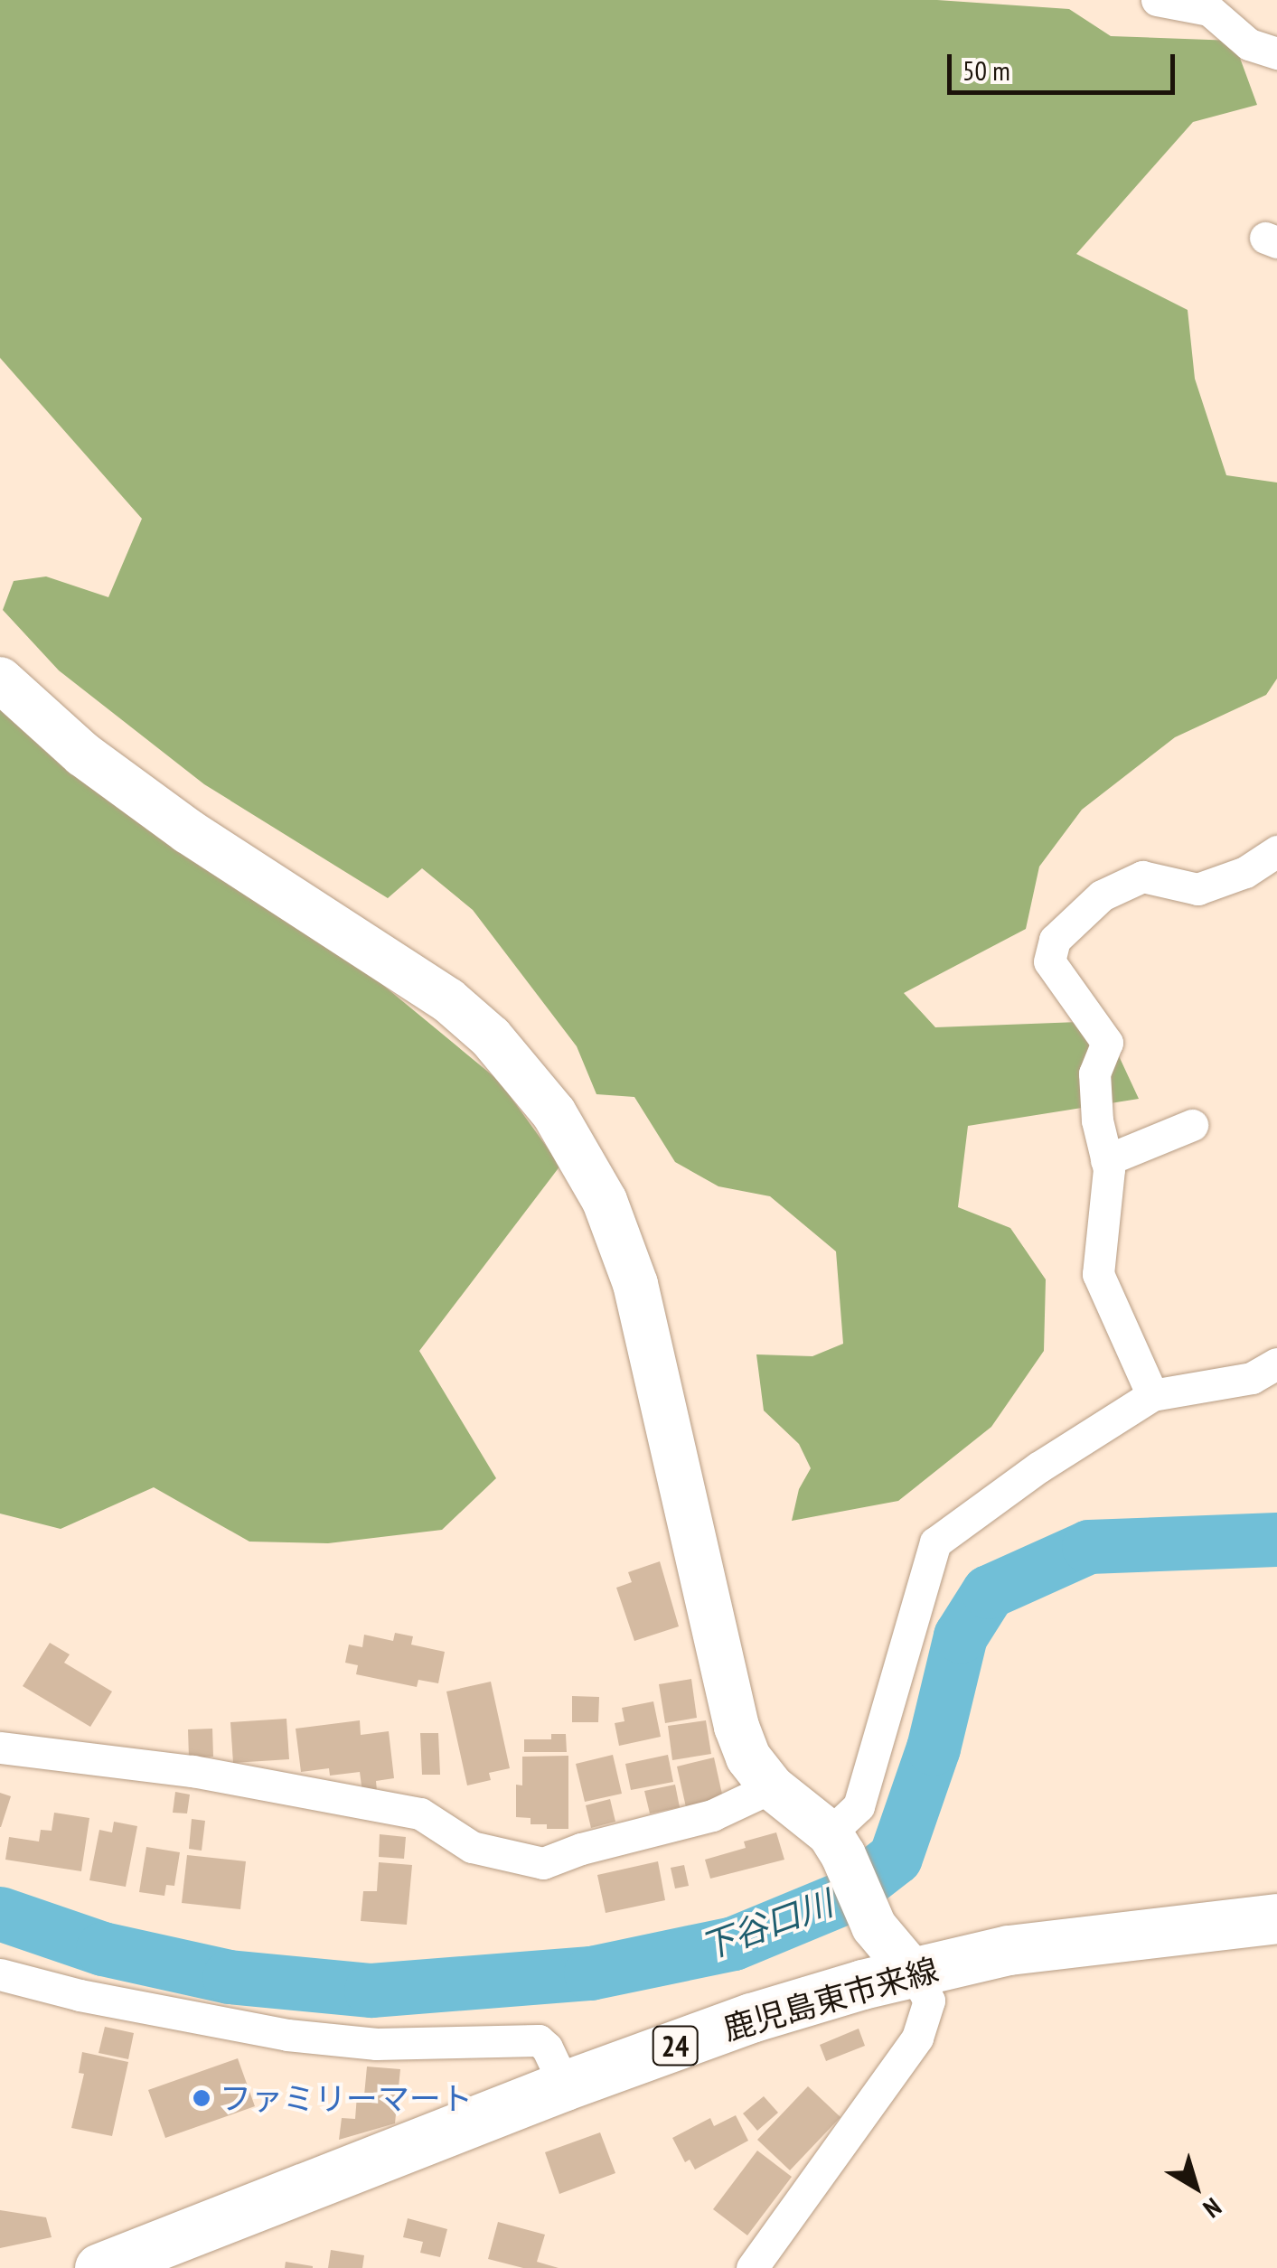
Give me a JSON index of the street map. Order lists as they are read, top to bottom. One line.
{"streets":{"main road":["鹿児島東市来線","24"]},"water":["下谷口川"],"places":["ファミリーマート"],"scale_bar":"50 m","north":"bottom right"}
